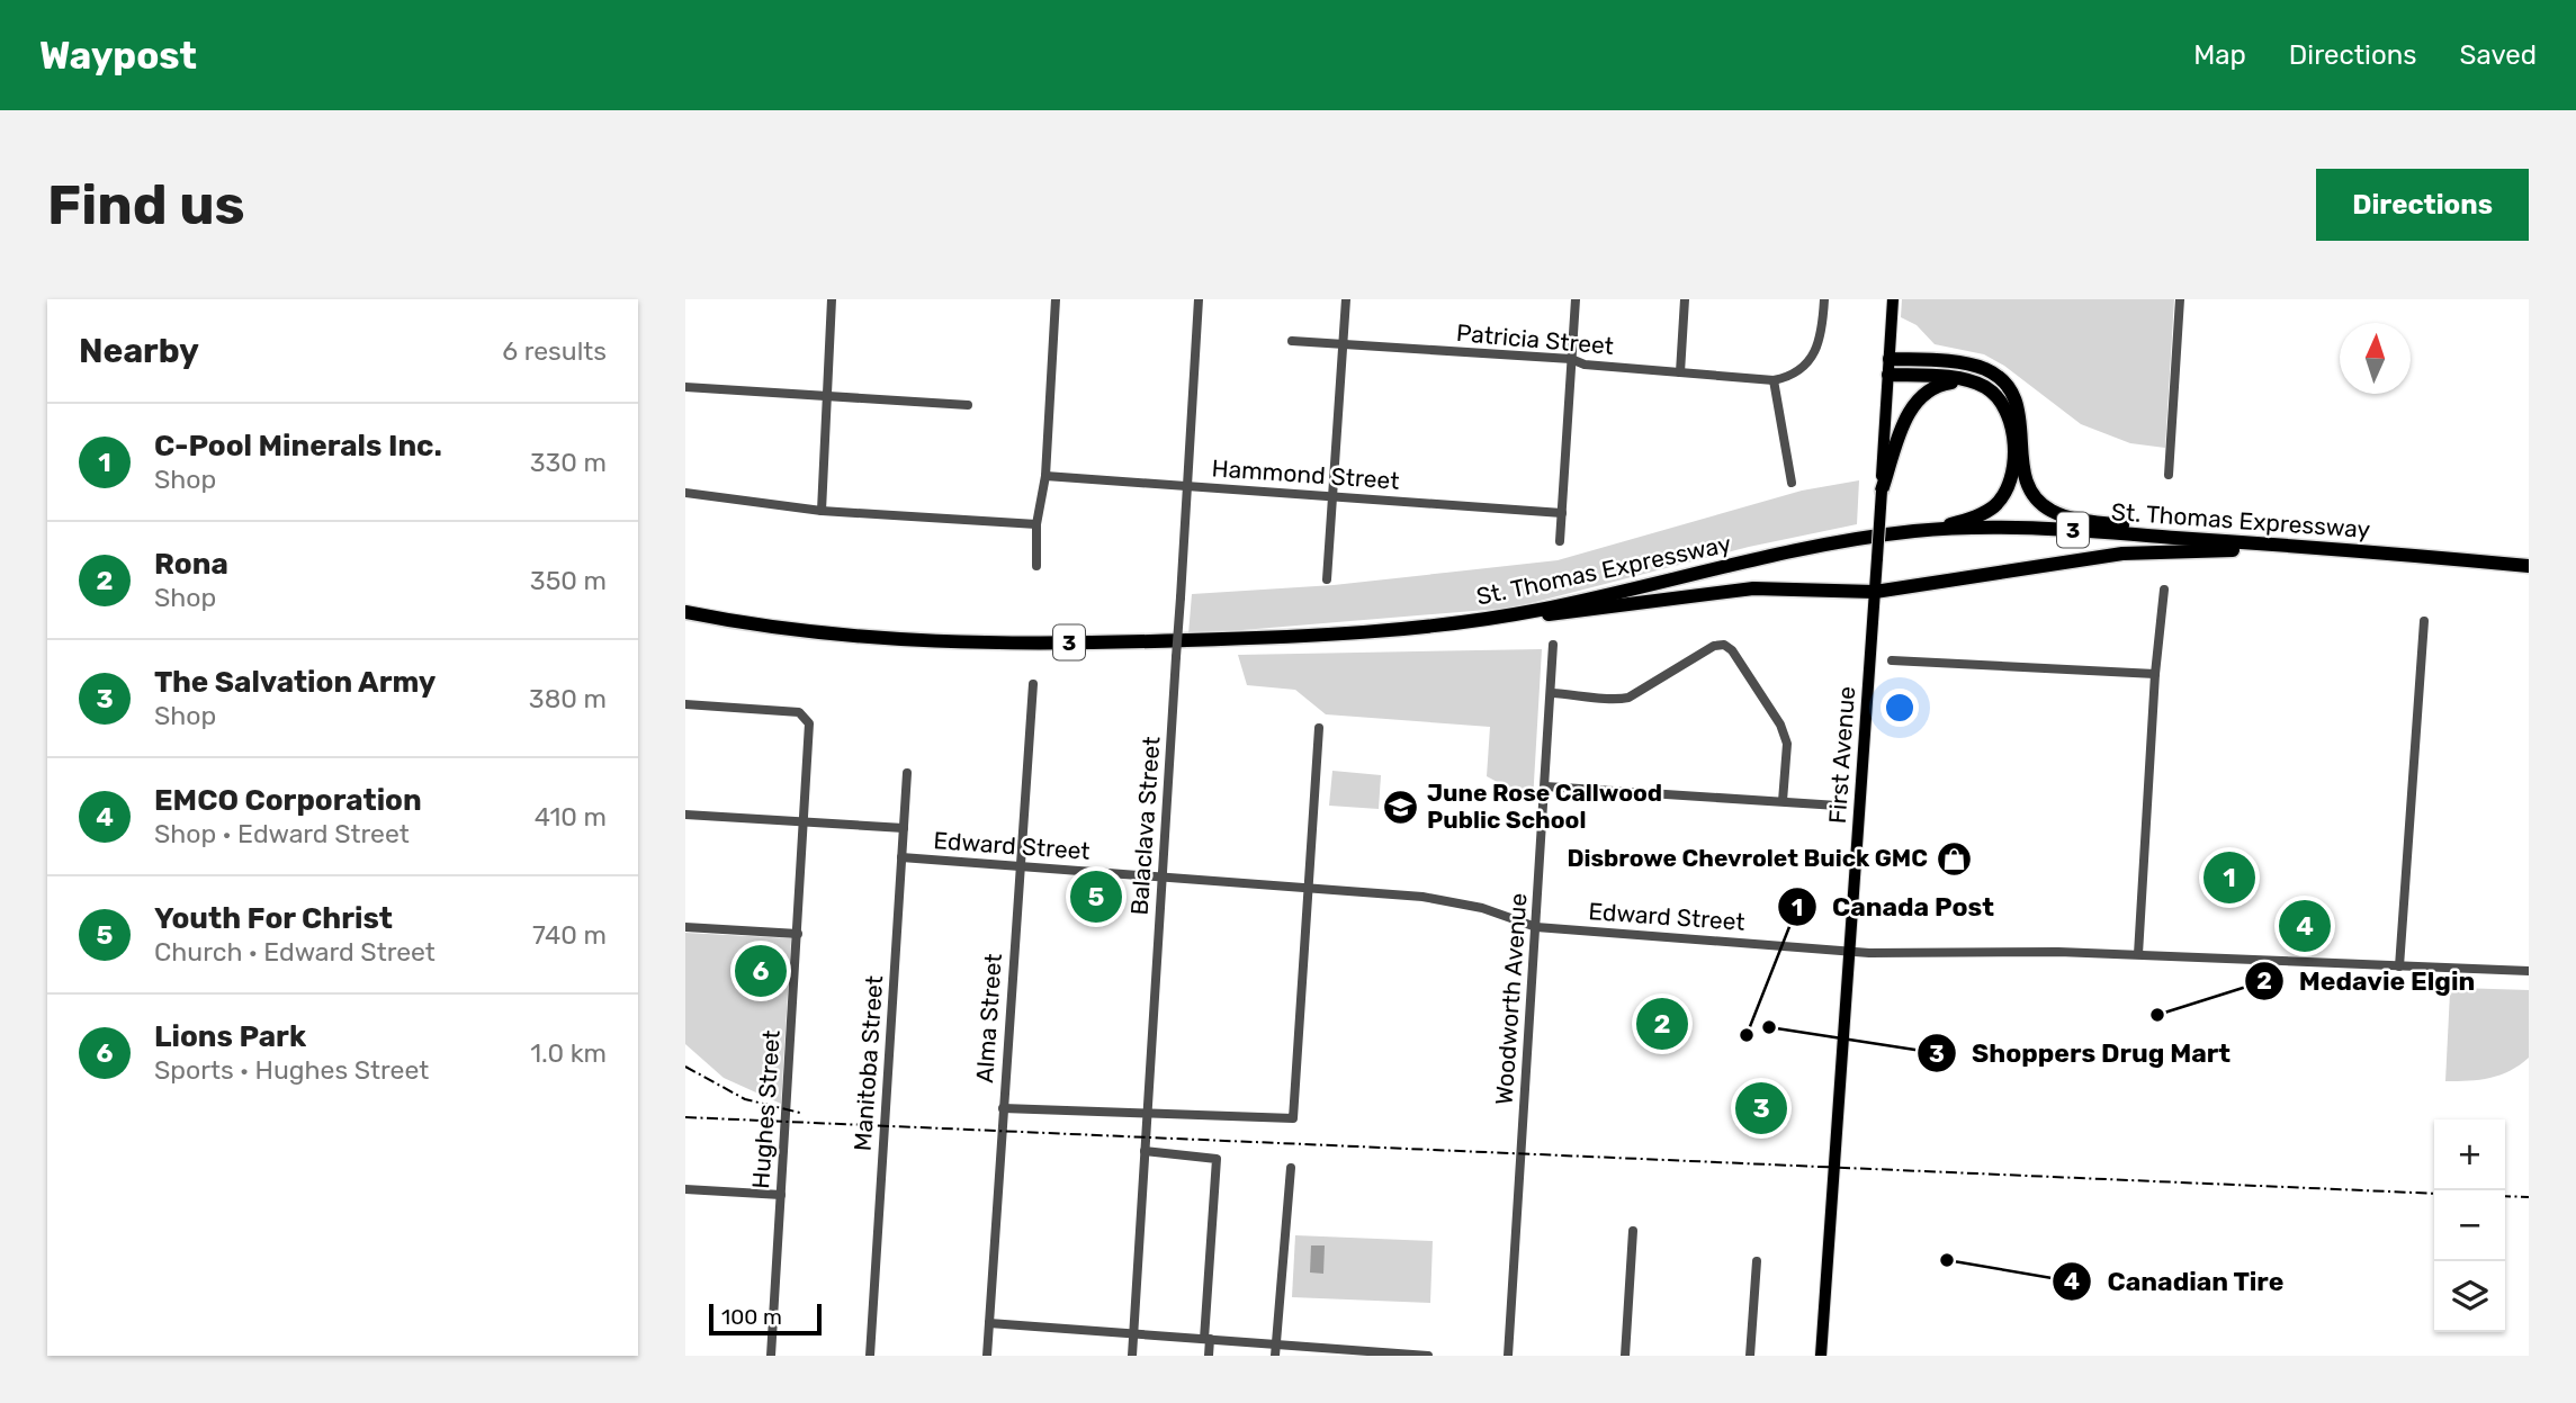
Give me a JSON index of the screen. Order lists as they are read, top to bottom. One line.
{"streets":{"highway":["St. Thomas Expressway","3"],"main road":["First Avenue"],"street":["Patricia Street","Hammond Street","Balaclava Street","Edward Street","Woodworth Avenue","Alma Street","Manitoba Street","Hughes Street"]},"crossings":[["Hammond Street","Balaclava Street"],["First Avenue","Edward Street"],["Balaclava Street","Edward Street"],["Edward Street","Woodworth Avenue"],["Edward Street","Alma Street"],["Edward Street","Manitoba Street"]],"places":{"school or university":["June Rose Callwood Public School"],"shop":["Disbrowe Chevrolet Buick GMC"],"other":["Medavie Elgin","Shoppers Drug Mart","Canada Post","Canadian Tire"]},"scale_bar":"100 m","north":"top","page":{"header":"Waypost","nav":["Map","Directions","Saved"],"buttons":"Directions","title":"Find us","heading":["Nearby","6 results"],"list":[{"mark":"1","name":"C-Pool Minerals Inc.","note":"Shop","value":"330 m"},{"mark":"2","name":"Rona","note":"Shop","value":"350 m"},{"mark":"3","name":"The Salvation Army","note":"Shop","value":"380 m"},{"mark":"4","name":"EMCO Corporation","note":"Shop · Edward Street","value":"410 m"},{"mark":"5","name":"Youth For Christ","note":"Church · Edward Street","value":"740 m"},{"mark":"6","name":"Lions Park","note":"Sports · Hughes Street","value":"1.0 km"}],"pins":["1","5","4","6","2","3"],"map_buttons":["+","−"],"scale":"100 m"}}
